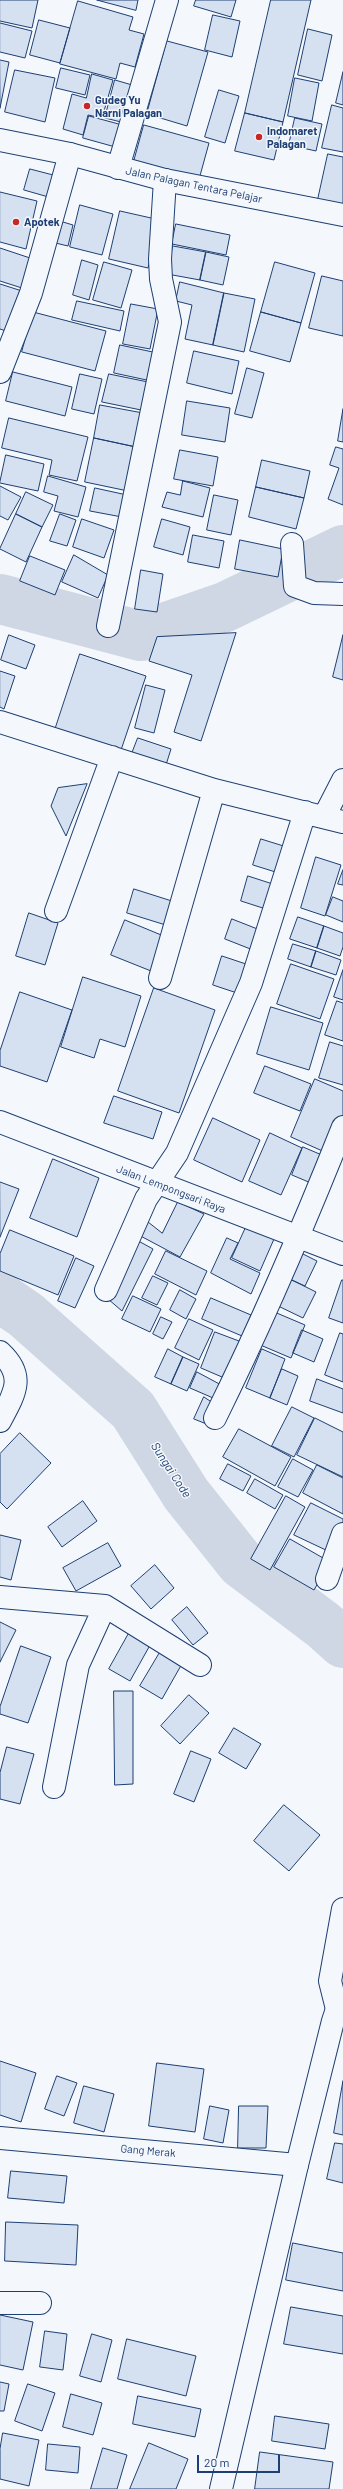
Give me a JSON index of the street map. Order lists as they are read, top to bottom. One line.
{"streets":{"street":["Jalan Palagan Tentara Pelajar","Jalan Lempongsari Raya","Gang Merak"]},"water":["Sungai Code"],"places":["Gudeg Yu Narni Palagan","Indomaret Palagan","Apotek"],"scale_bar":"20 m"}
